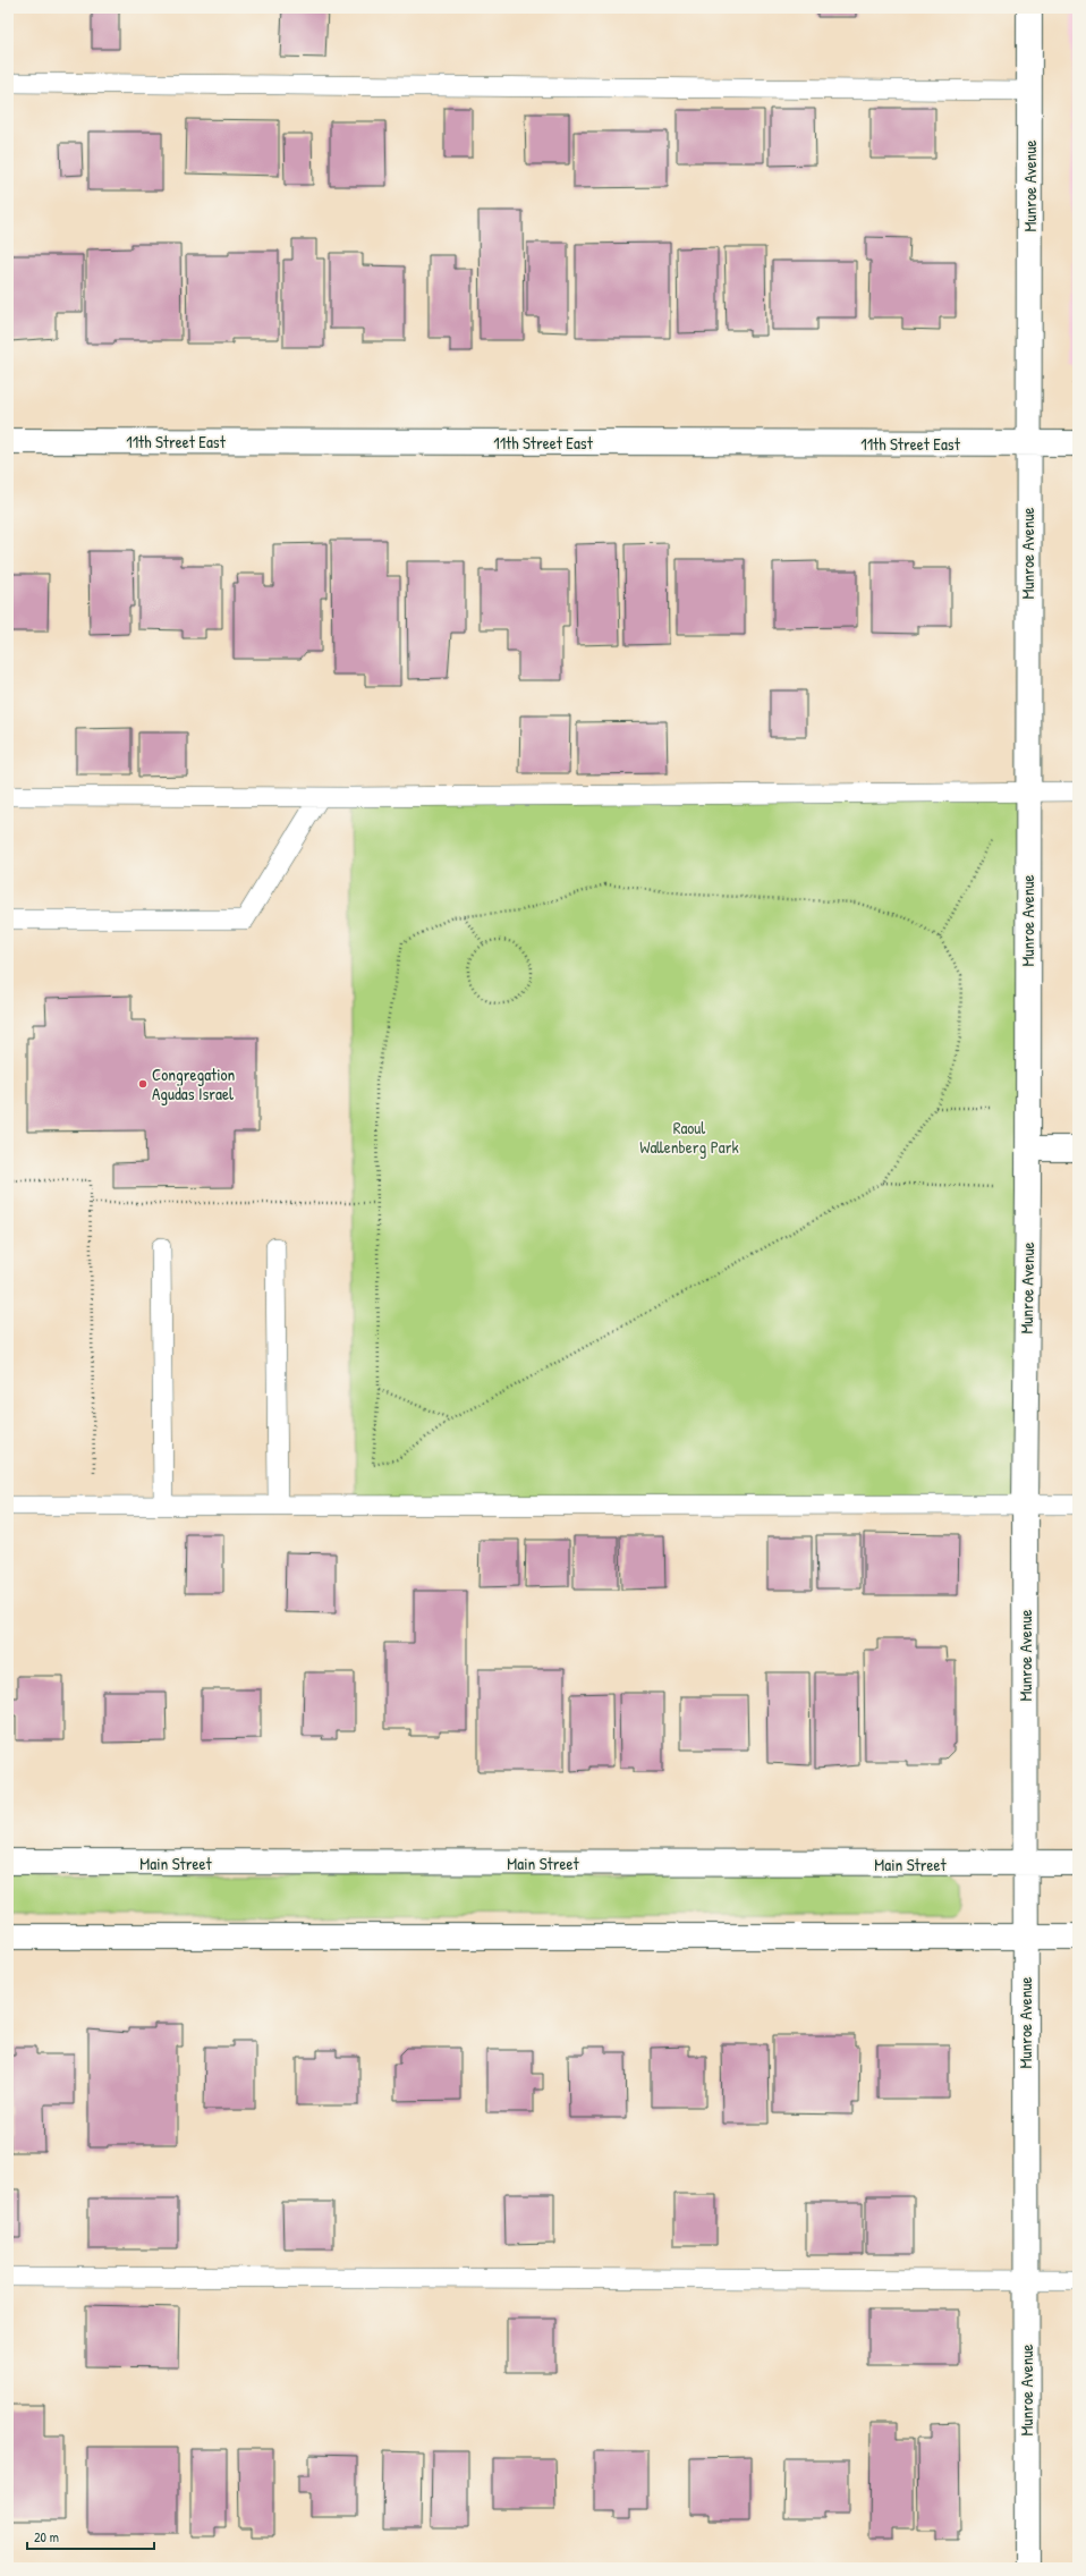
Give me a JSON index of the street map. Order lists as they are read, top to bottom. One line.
{"streets":{"street":["Munroe Avenue","11th Street East","Main Street"]},"crossings":[["Munroe Avenue","11th Street East"],["Munroe Avenue","Main Street"]],"parks":["Raoul Wallenberg Park"],"places":["Congregation Agudas Israel"],"scale_bar":"20 m"}
